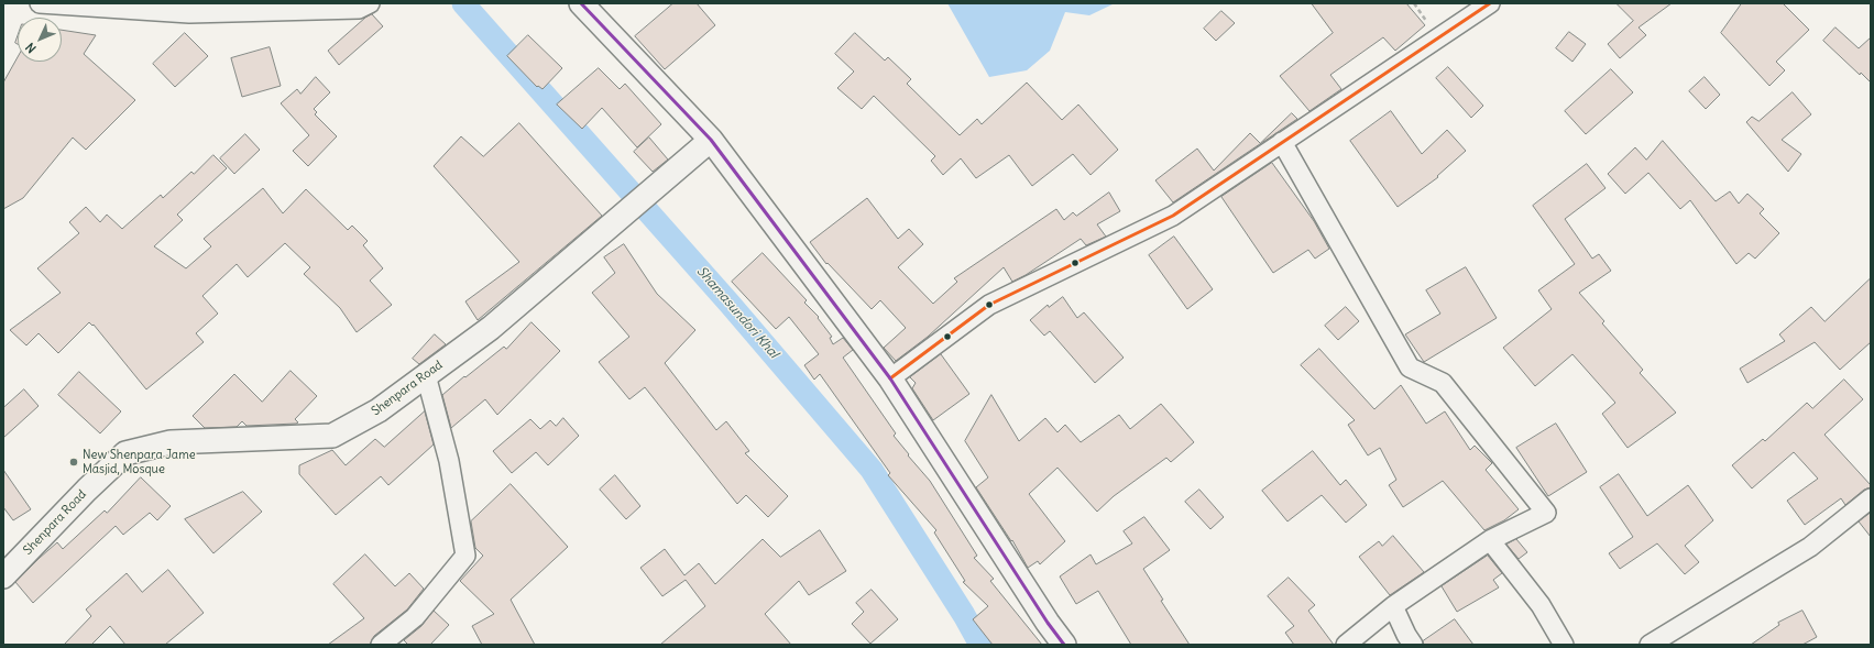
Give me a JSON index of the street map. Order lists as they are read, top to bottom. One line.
{"streets":{"street":["Shenpara Road"]},"water":["Shamasundori Khal"],"places":["New Shenpara Jame Masjid, Mosque"],"north":"bottom left"}
